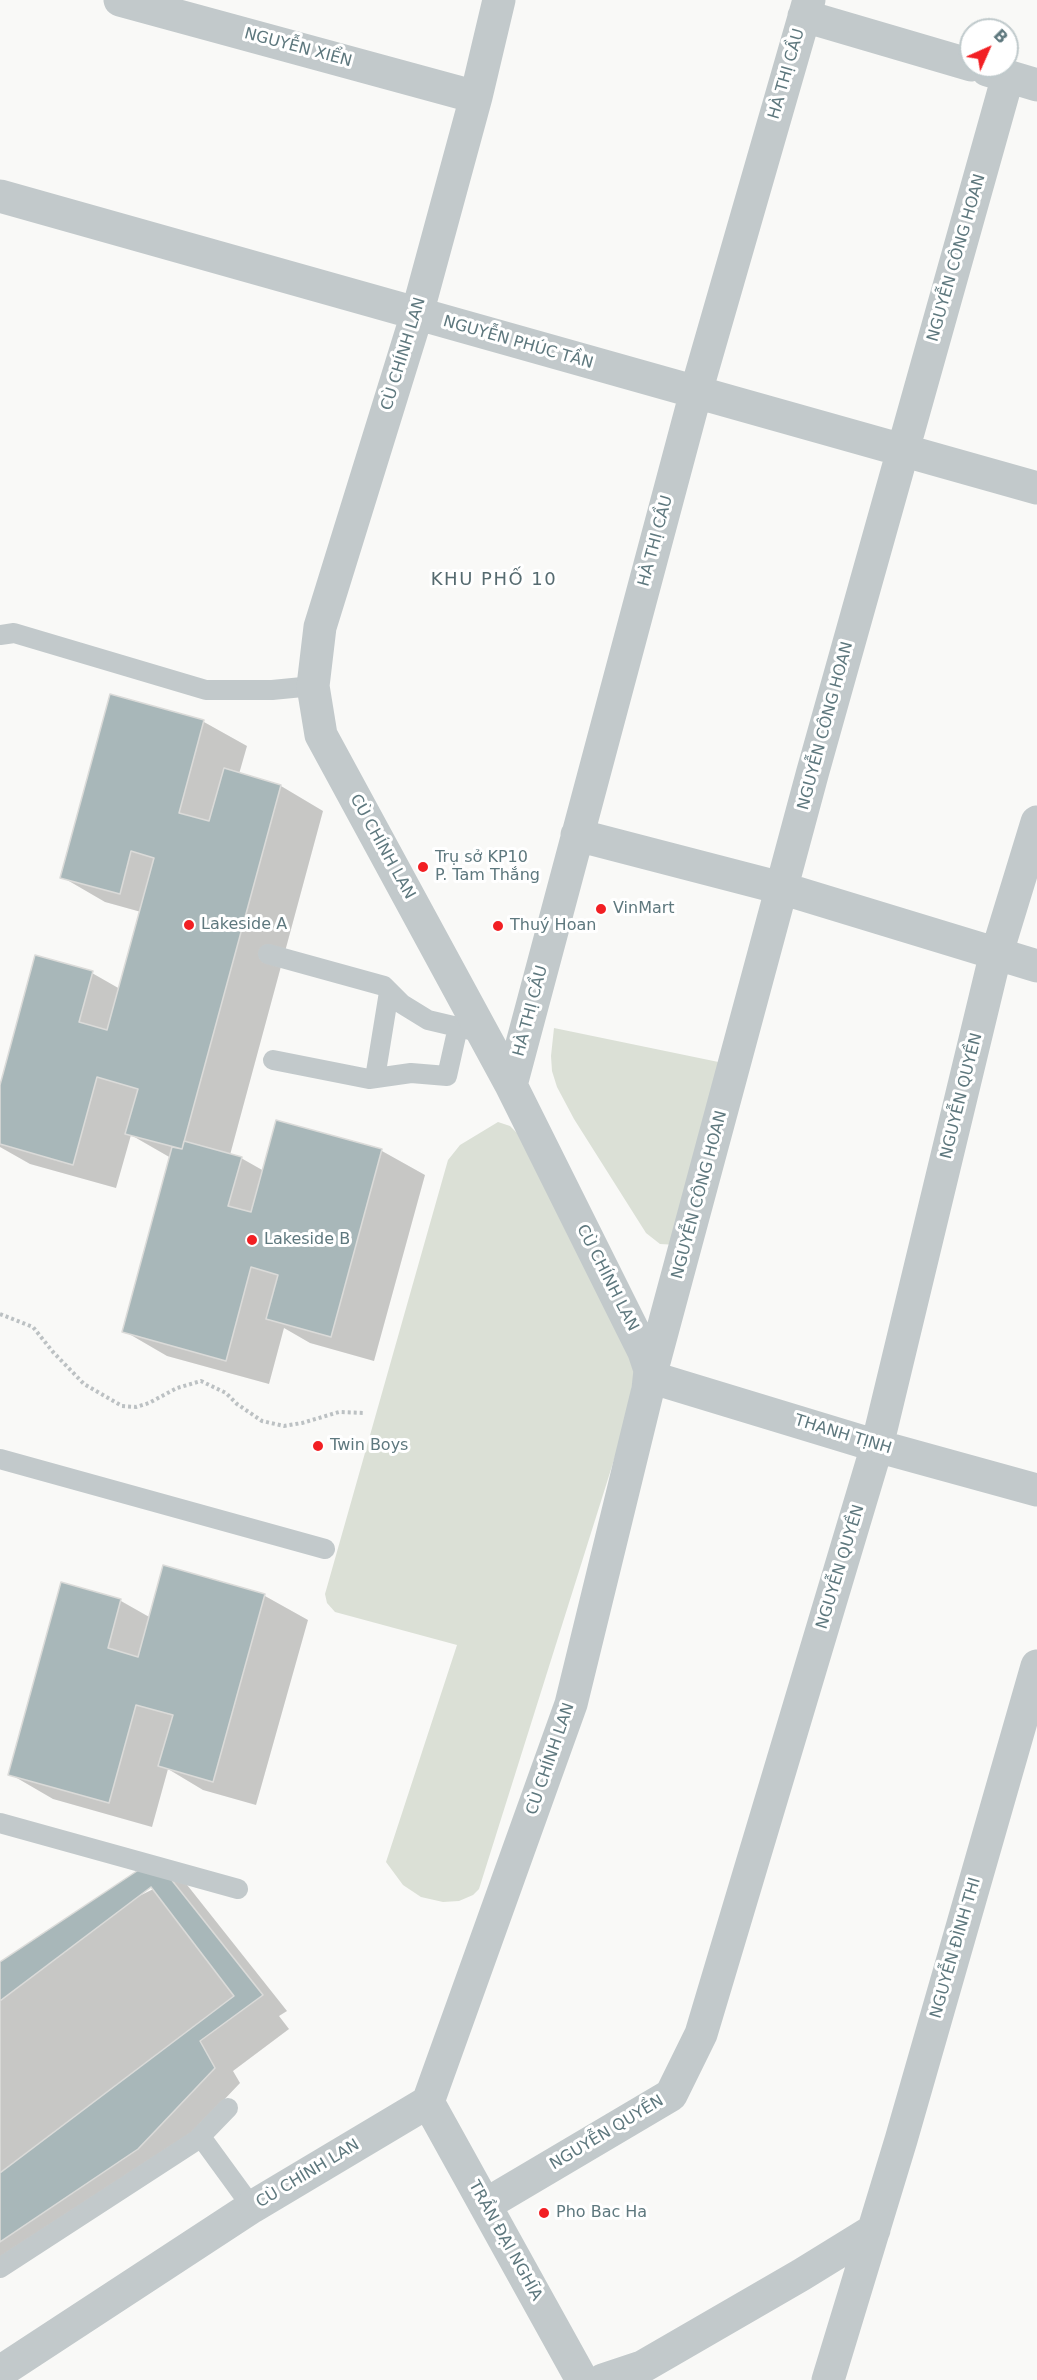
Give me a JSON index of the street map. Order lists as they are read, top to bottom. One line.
{"streets":{"street":["NGUYỄN XIỂN","HÀ THỊ CẦU","NGUYỄN CÔNG HOAN","NGUYỄN PHÚC TẦN","CÙ CHÍNH LAN","NGUYỄN QUYỀN","THANH TỊNH","NGUYỄN ĐÌNH THI","TRẦN ĐẠI NGHĨA"]},"crossings":[["NGUYỄN XIỂN","CÙ CHÍNH LAN"],["HÀ THỊ CẦU","NGUYỄN PHÚC TẦN"],["HÀ THỊ CẦU","CÙ CHÍNH LAN"],["NGUYỄN CÔNG HOAN","NGUYỄN PHÚC TẦN"],["NGUYỄN CÔNG HOAN","CÙ CHÍNH LAN"],["NGUYỄN CÔNG HOAN","THANH TỊNH"],["NGUYỄN PHÚC TẦN","CÙ CHÍNH LAN"],["CÙ CHÍNH LAN","THANH TỊNH"],["CÙ CHÍNH LAN","TRẦN ĐẠI NGHĨA"],["NGUYỄN QUYỀN","THANH TỊNH"],["NGUYỄN QUYỀN","TRẦN ĐẠI NGHĨA"]],"districts":["KHU PHỐ 10"],"places":["Trụ sở KP10 P. Tam Thắng","VinMart","Lakeside A","Thuý Hoan","Lakeside B","Twin Boys","Pho Bac Ha"],"north":"top right"}
